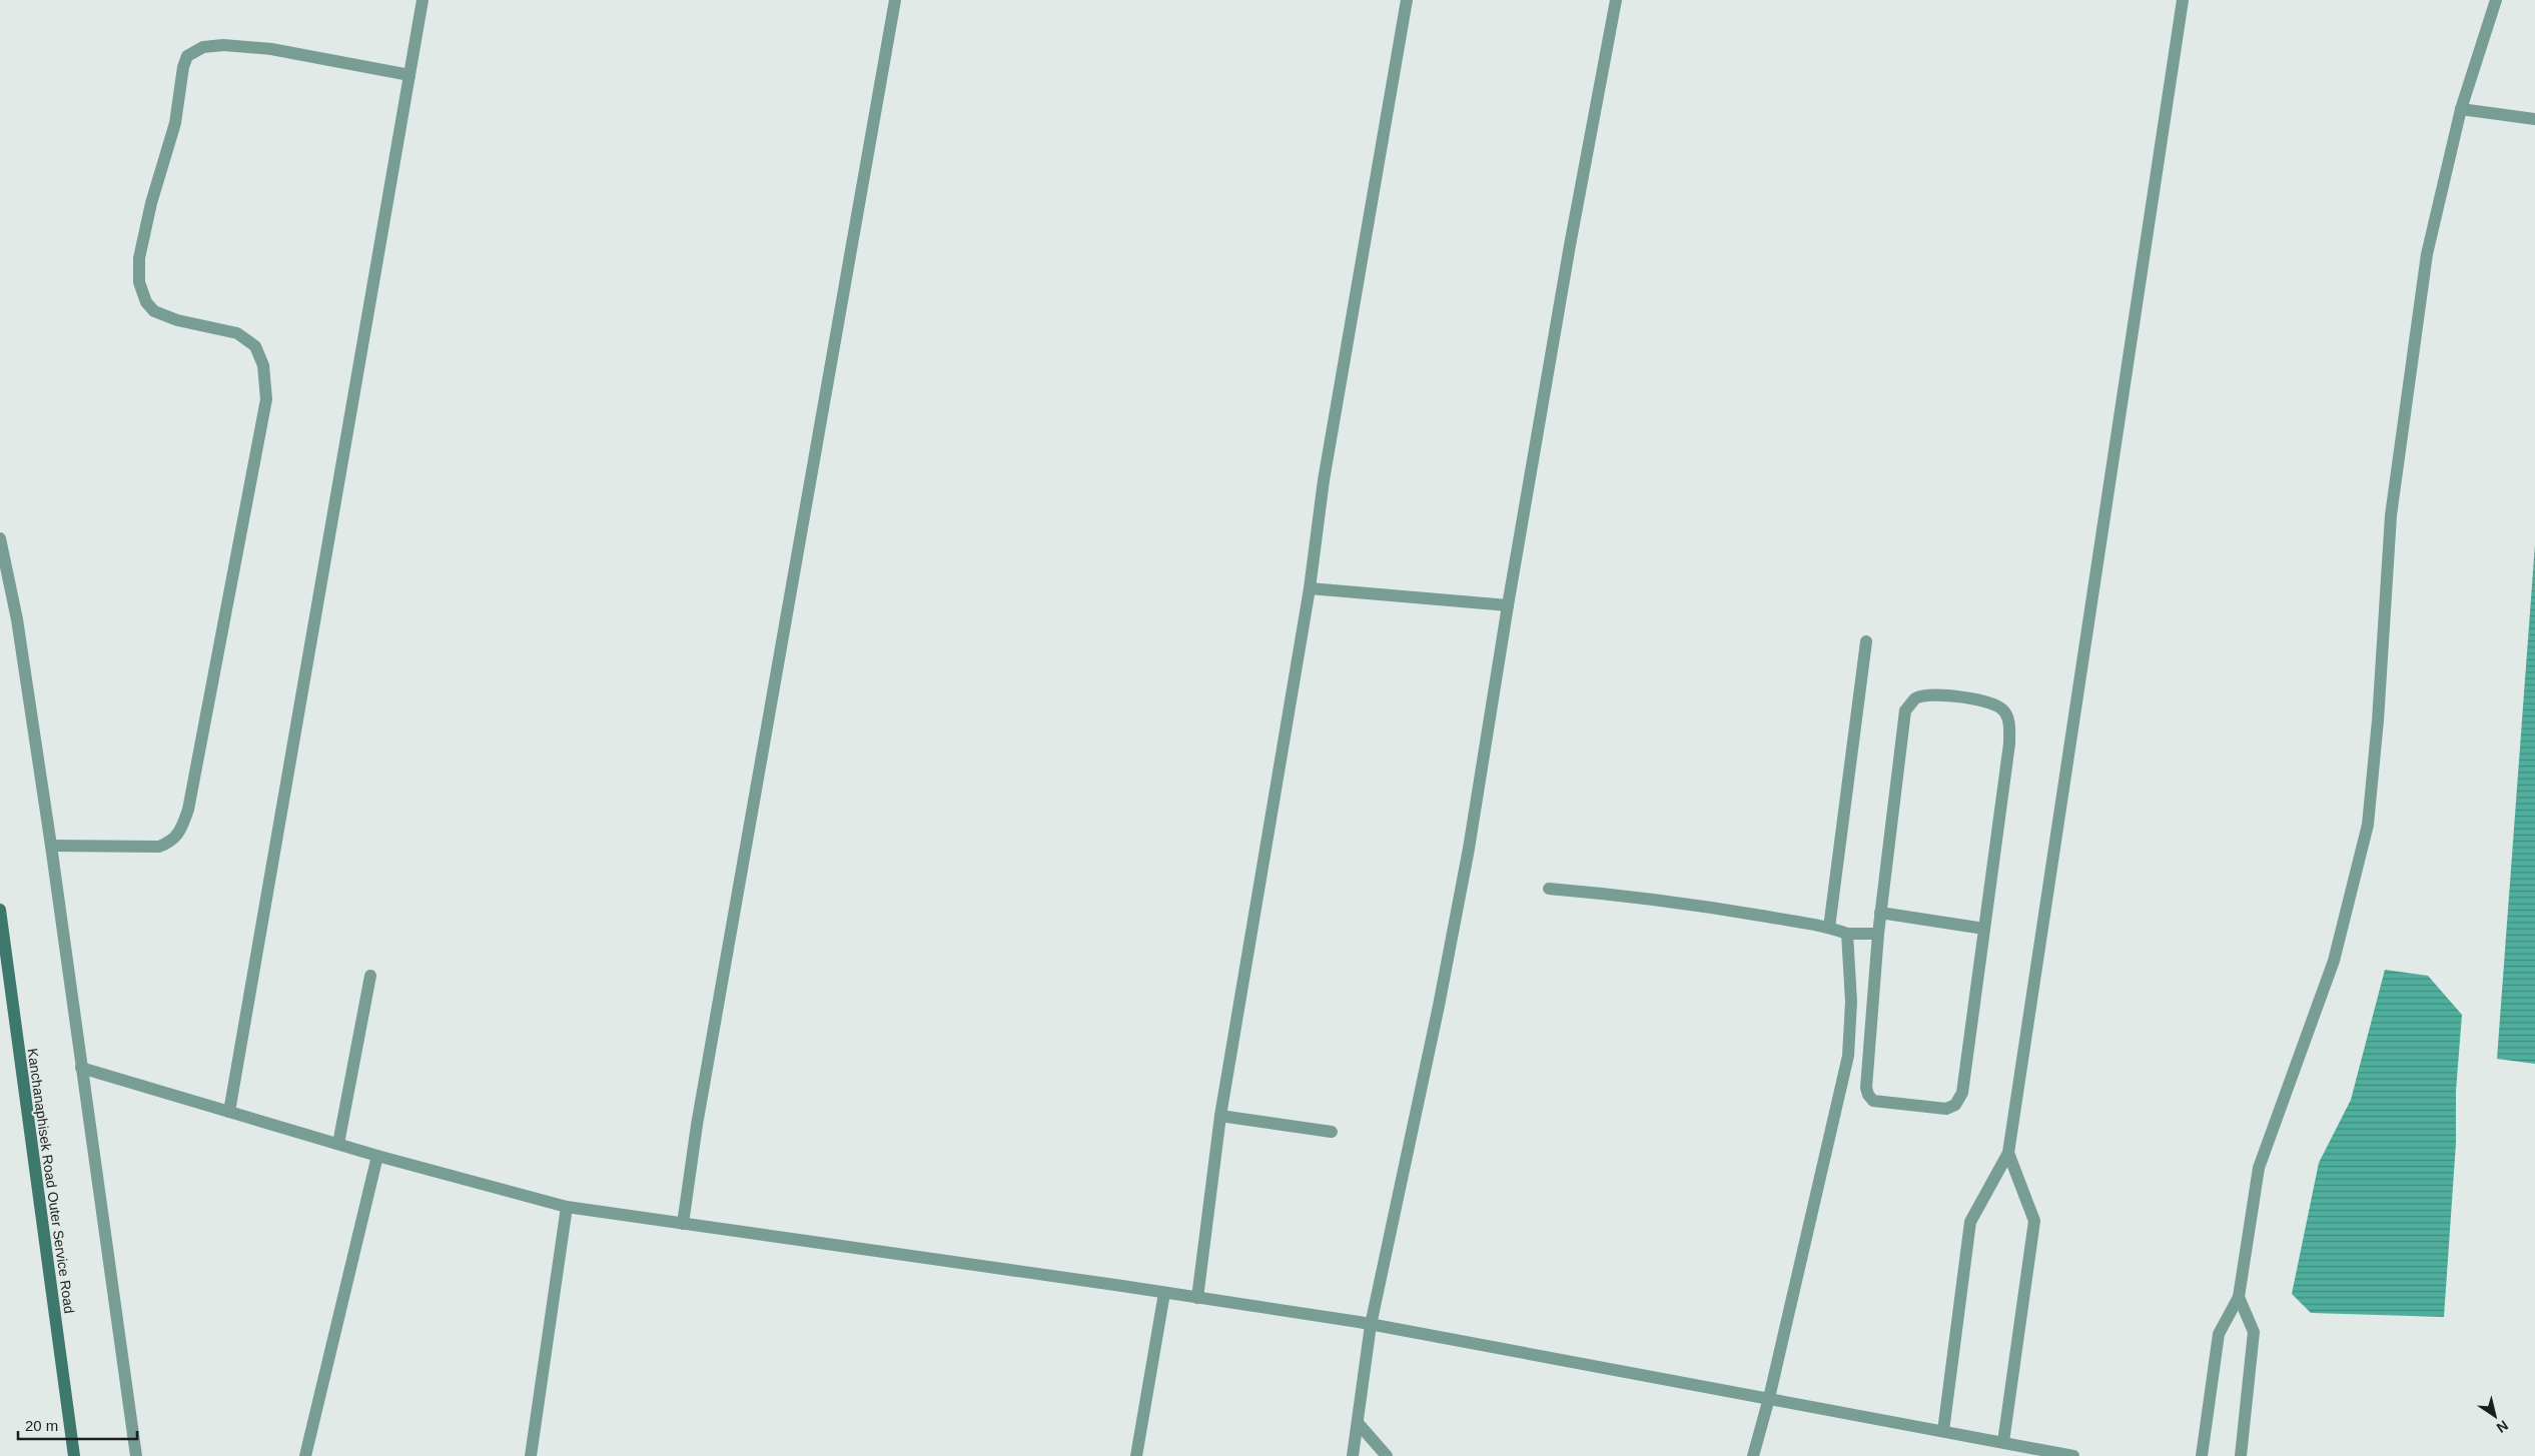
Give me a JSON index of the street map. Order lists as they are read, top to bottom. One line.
{"streets":{"main road":["Kanchanaphisek Road Outer Service Road"]},"scale_bar":"20 m","north":"bottom right"}
